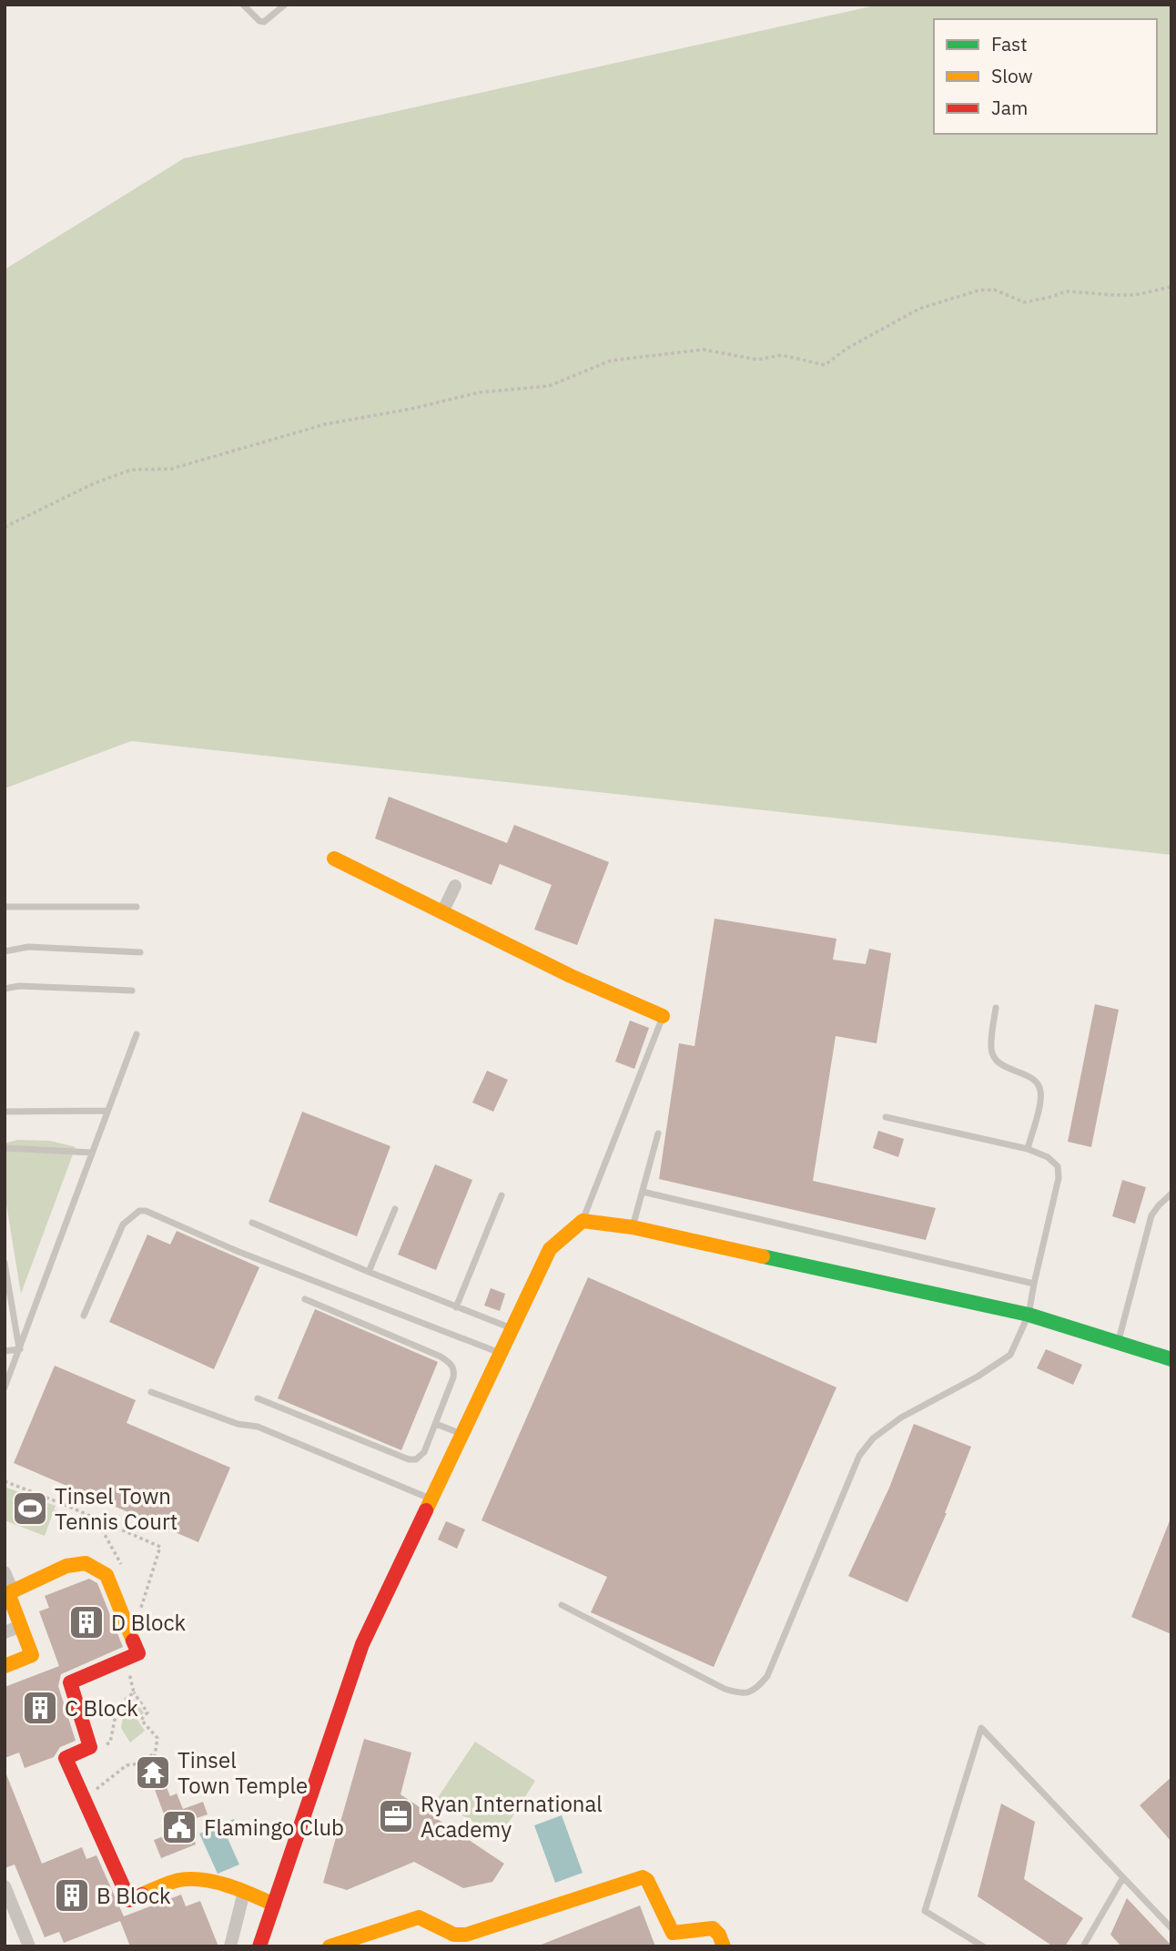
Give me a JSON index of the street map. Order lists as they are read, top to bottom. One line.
{"places":{"sports":["Tinsel Town Tennis Court"],"building":["D Block","C Block","B Block"],"temple":["Tinsel Town Temple"],"office":["Ryan International Academy"],"public building":["Flamingo Club"]},"legend":["Fast","Slow","Jam"]}
